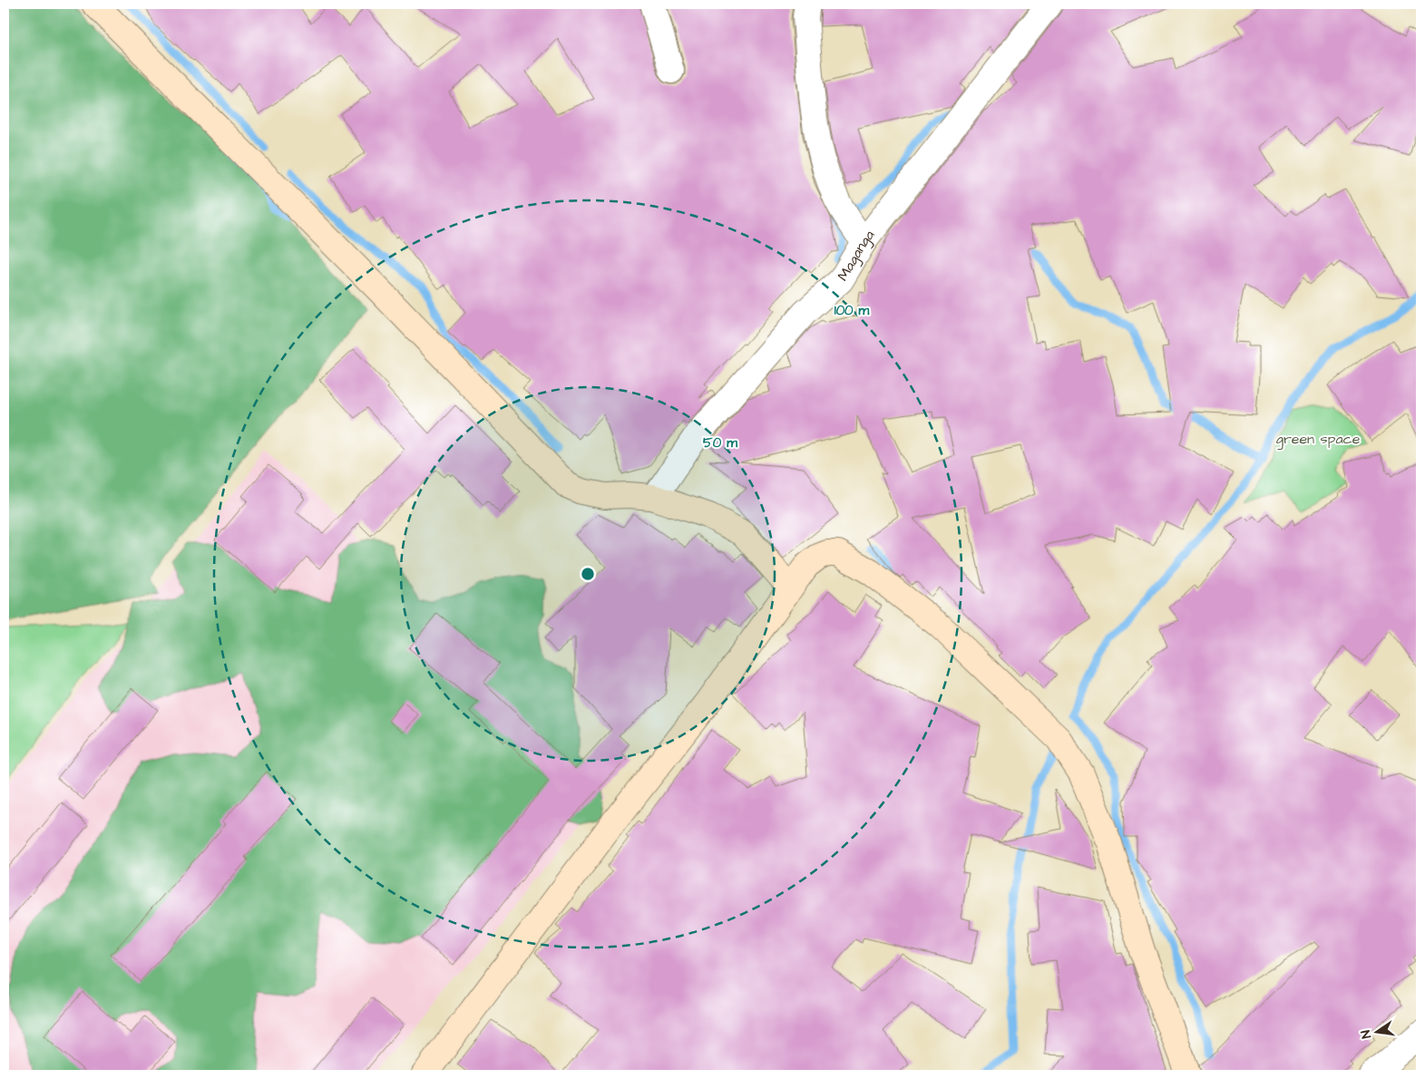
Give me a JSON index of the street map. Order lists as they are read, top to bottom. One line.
{"streets":{"street":["Maganga"]},"parks":["green space"],"north":"left","rings":["100 m","50 m"]}
